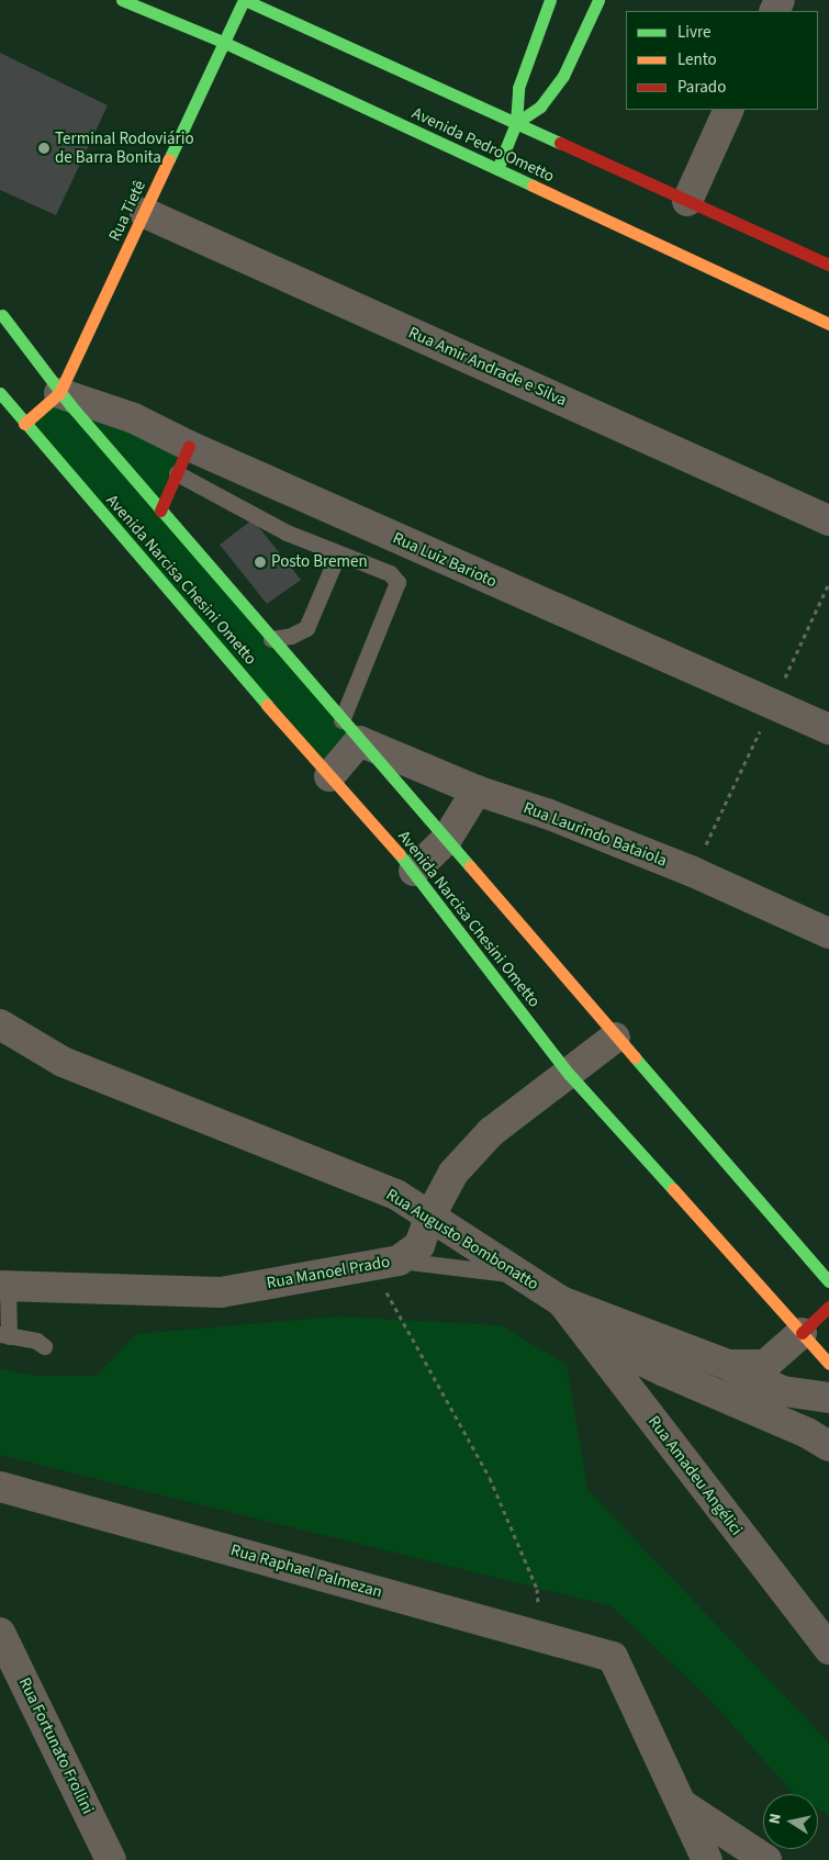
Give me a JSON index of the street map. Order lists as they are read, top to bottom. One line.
{"streets":{"street":["Avenida Pedro Ometto","Rua Tietê","Rua Amir Andrade e Silva","Rua Luiz Barioto","Avenida Narcisa Chesini Ometto","Rua Laurindo Bataiola","Rua Augusto Bombonatto","Rua Manoel Prado","Rua Amadeu Angélici","Rua Raphael Palmezan","Rua Fortunato Frollini"]},"crossings":[["Avenida Pedro Ometto","Rua Tietê"],["Rua Tietê","Rua Amir Andrade e Silva"],["Rua Tietê","Rua Luiz Barioto"],["Rua Tietê","Avenida Narcisa Chesini Ometto"],["Rua Luiz Barioto","Avenida Narcisa Chesini Ometto"],["Avenida Narcisa Chesini Ometto","Rua Laurindo Bataiola"],["Avenida Narcisa Chesini Ometto","Rua Augusto Bombonatto"],["Avenida Narcisa Chesini Ometto","Rua Manoel Prado"],["Rua Augusto Bombonatto","Rua Manoel Prado"],["Rua Augusto Bombonatto","Rua Amadeu Angélici"]],"places":["Terminal Rodoviário de Barra Bonita","Posto Bremen"],"legend":["Livre","Lento","Parado"],"north":"left"}
